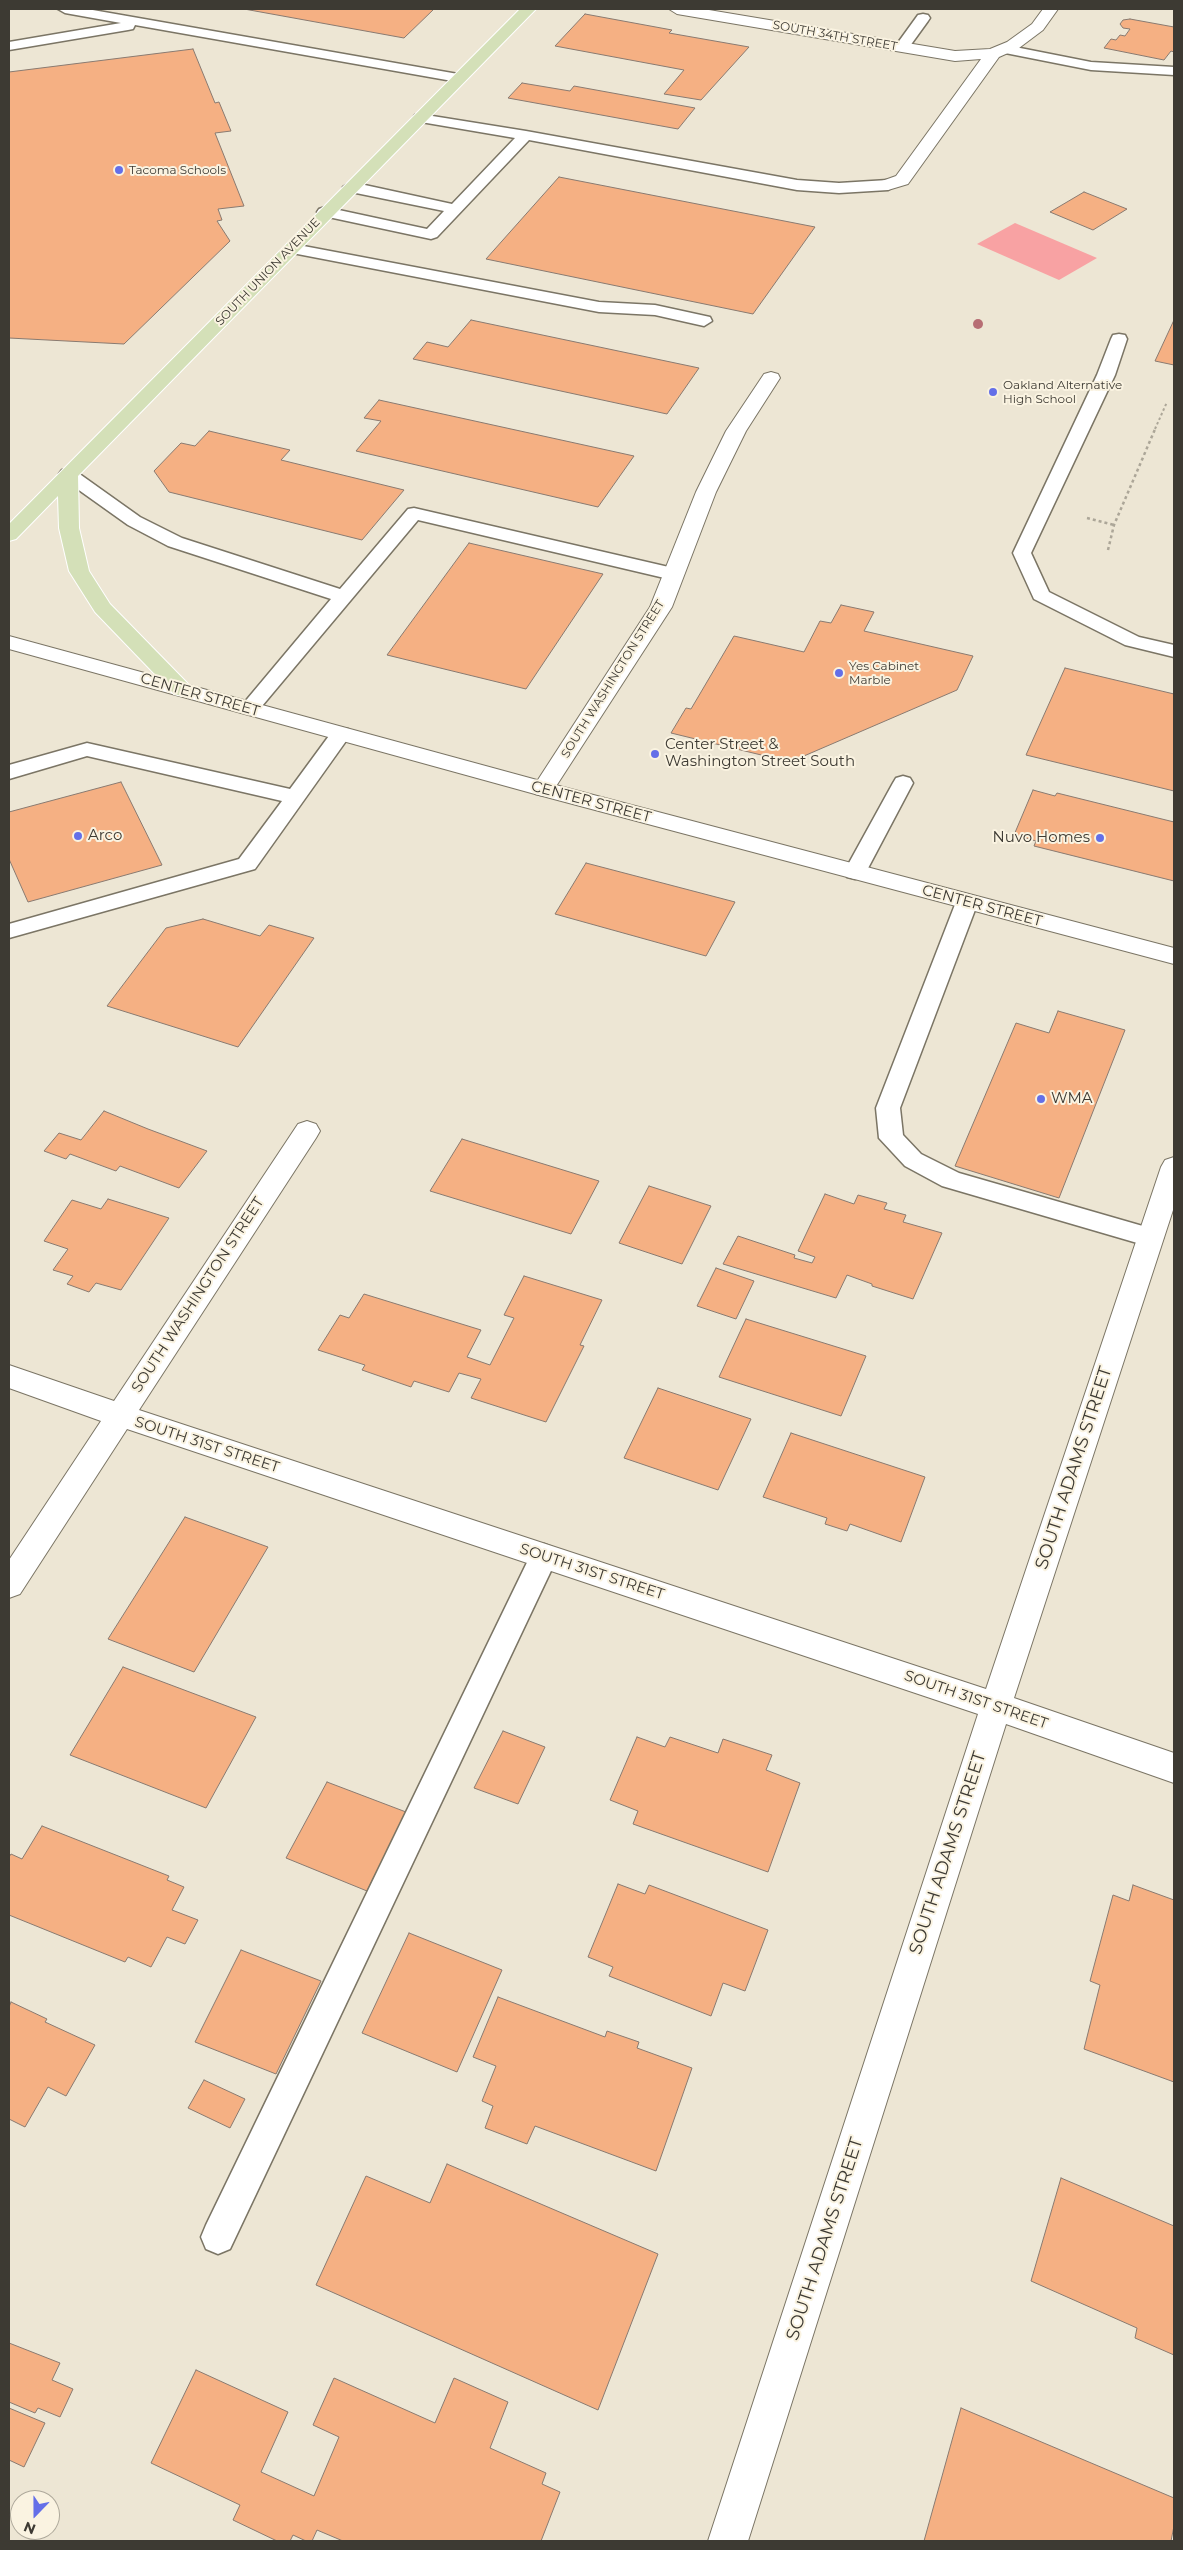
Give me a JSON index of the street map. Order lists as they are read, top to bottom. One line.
{"streets":{"main road":["SOUTH UNION AVENUE"],"street":["SOUTH 34TH STREET","SOUTH WASHINGTON STREET","CENTER STREET","SOUTH 31ST STREET","SOUTH ADAMS STREET"]},"crossings":[["SOUTH WASHINGTON STREET","CENTER STREET"],["SOUTH WASHINGTON STREET","SOUTH 31ST STREET"],["SOUTH 31ST STREET","SOUTH ADAMS STREET"]],"places":["Tacoma Schools","Oakland Alternative High School","Yes Cabinet Marble","Center Street & Washington Street South","Arco","Nuvo Homes","WMA"],"north":"bottom"}
